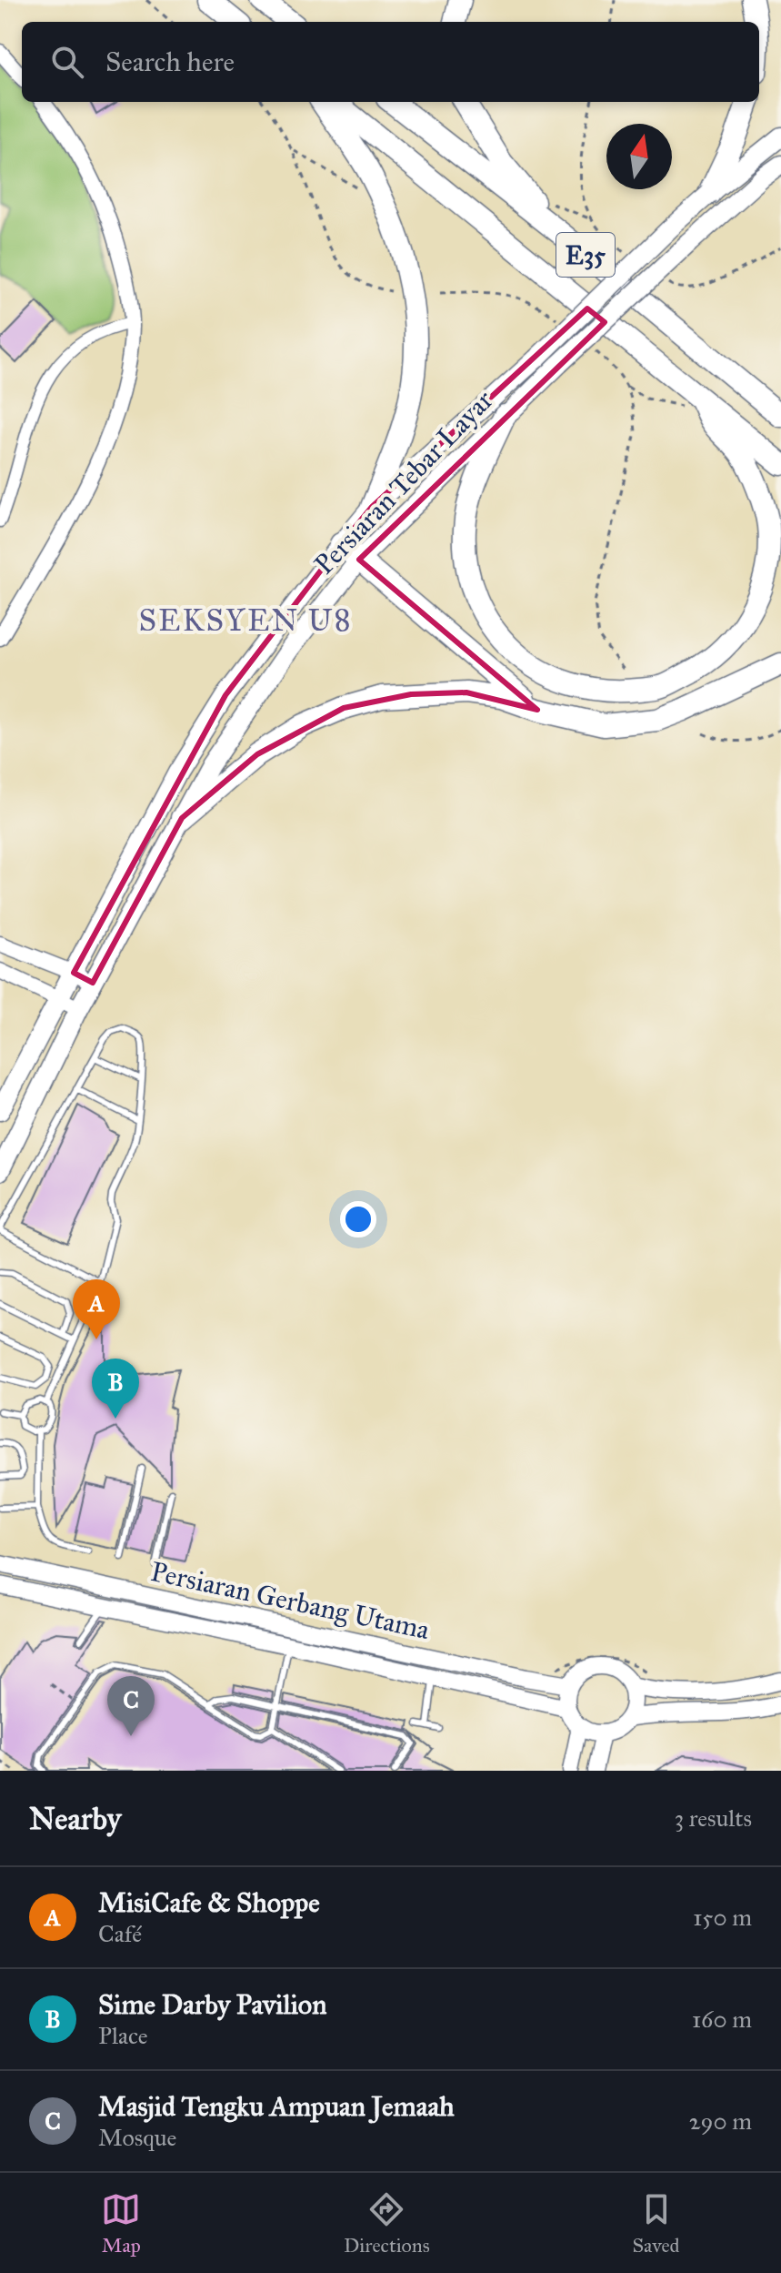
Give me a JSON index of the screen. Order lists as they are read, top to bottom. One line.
{"streets":{"highway":["E35"],"main road":["Persiaran Tebar Layar","Persiaran Gerbang Utama"]},"districts":["SEKSYEN U8"],"north":"top","page":{"search":"Search here","pins":["A","B","C"],"heading":["Nearby","3 results"],"list":[{"mark":"A","name":"MisiCafe & Shoppe","note":"Café","value":"150 m"},{"mark":"B","name":"Sime Darby Pavilion","note":"Place","value":"160 m"},{"mark":"C","name":"Masjid Tengku Ampuan Jemaah","note":"Mosque","value":"290 m"}],"nav":["Map","Directions","Saved"]}}
